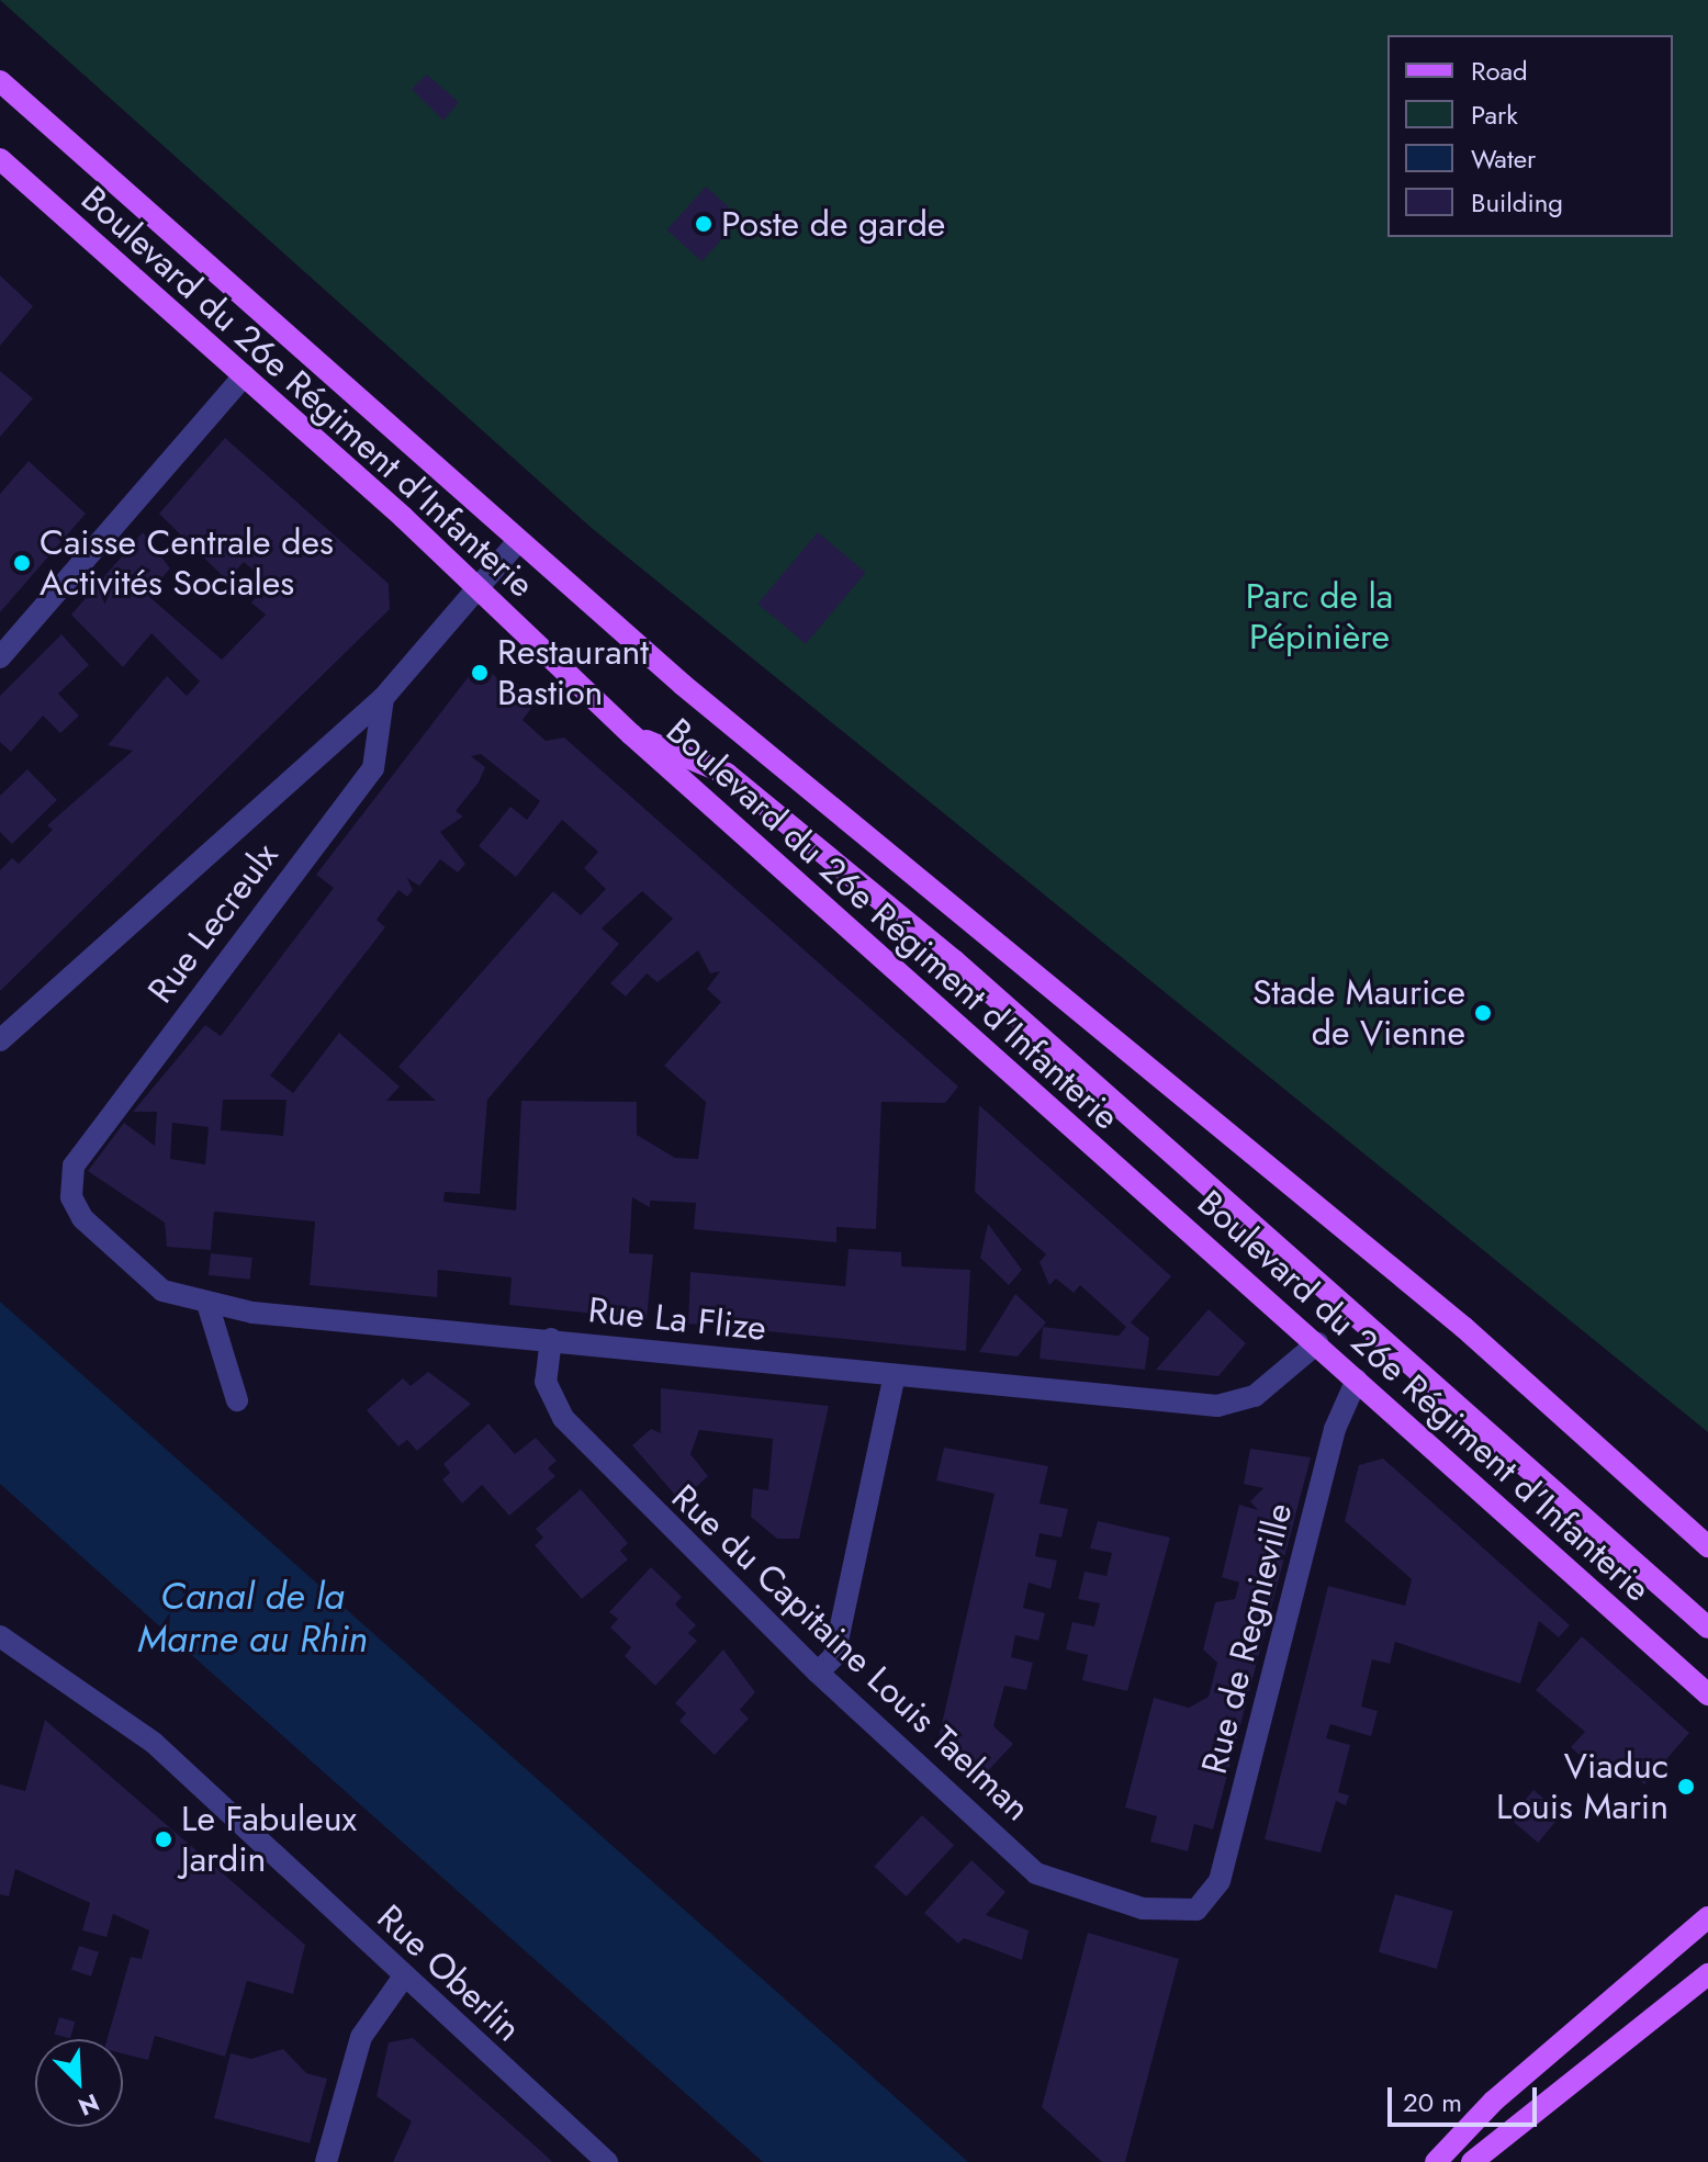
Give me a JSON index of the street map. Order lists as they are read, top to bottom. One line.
{"streets":{"main road":["Boulevard du 26e Régiment d'Infanterie"],"street":["Rue Lecreulx","Rue La Flize","Rue de Regnieville","Rue du Capitaine Louis Taelman","Rue Oberlin"]},"crossings":[["Boulevard du 26e Régiment d'Infanterie","Rue Lecreulx"],["Boulevard du 26e Régiment d'Infanterie","Rue La Flize"],["Boulevard du 26e Régiment d'Infanterie","Rue de Regnieville"],["Rue Lecreulx","Rue La Flize"],["Rue La Flize","Rue du Capitaine Louis Taelman"],["Rue de Regnieville","Rue du Capitaine Louis Taelman"]],"water":["Canal de la Marne au Rhin"],"parks":["Parc de la Pépinière"],"places":["Poste de garde","Caisse Centrale des Activités Sociales","Restaurant Bastion","Stade Maurice de Vienne","Viaduc Louis Marin","Le Fabuleux Jardin"],"legend":["Road","Park","Water","Building"],"scale_bar":"20 m","north":"bottom right"}
